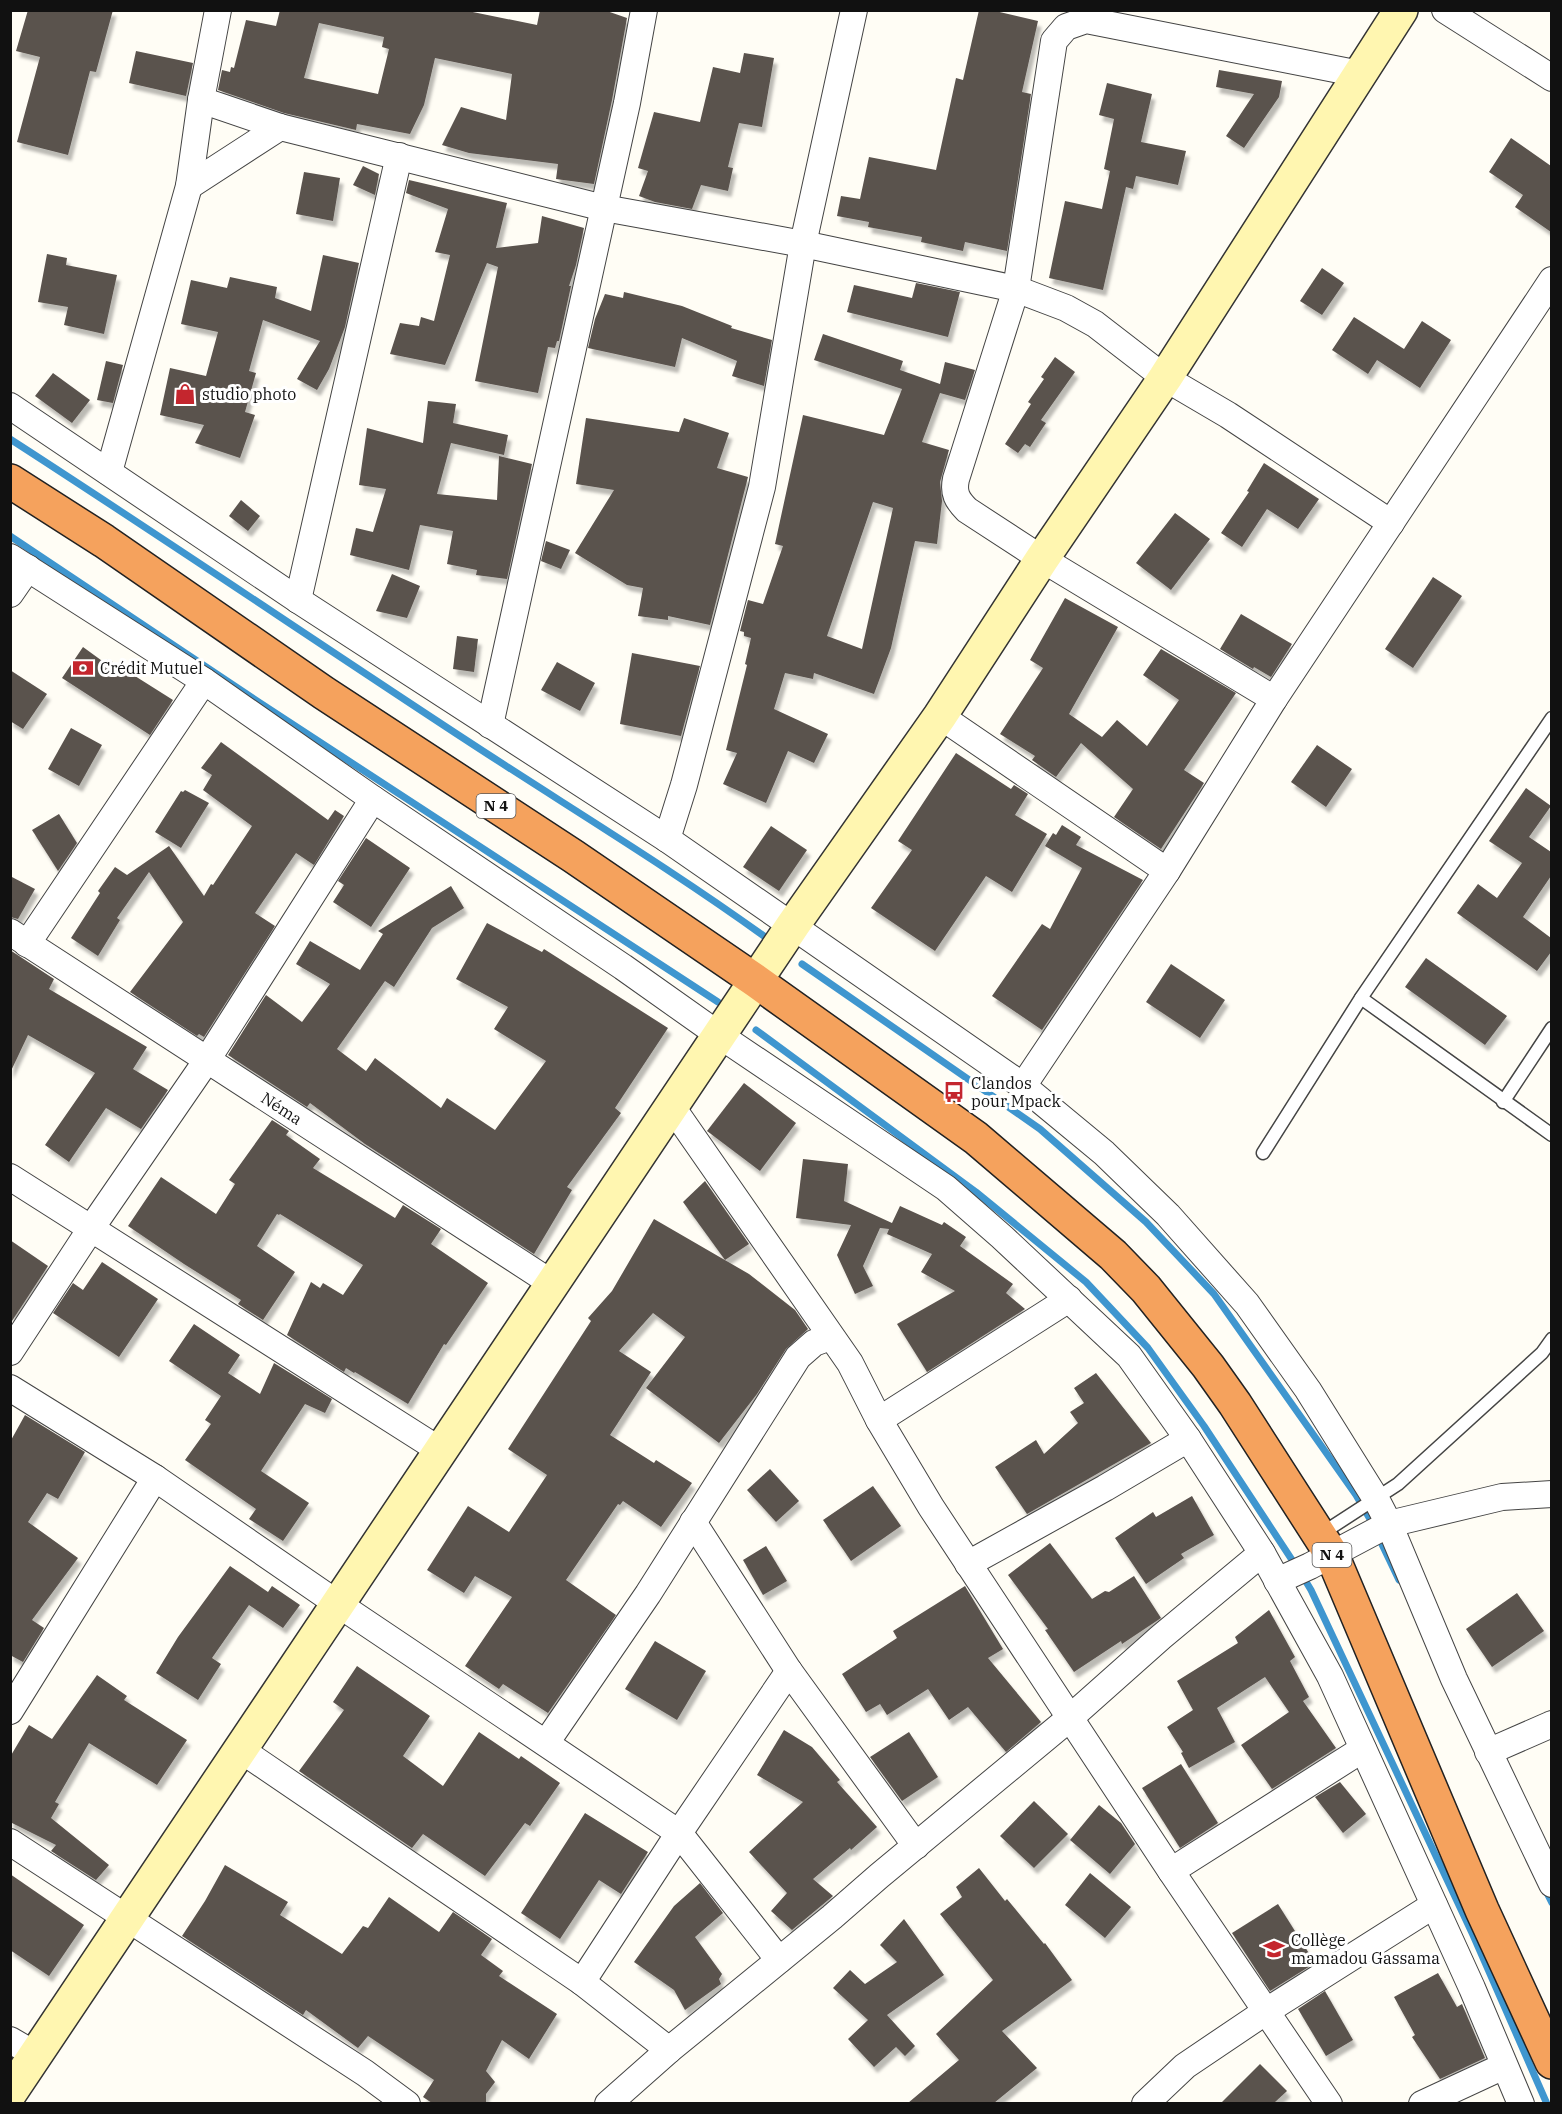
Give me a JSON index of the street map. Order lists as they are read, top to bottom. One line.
{"streets":{"highway":["N 4"],"street":["Néma"]},"places":{"shop":["studio photo"],"bank":["Crédit Mutuel"],"bus stop":["Clandos pour Mpack"],"school or university":["Collège mamadou Gassama"]}}
